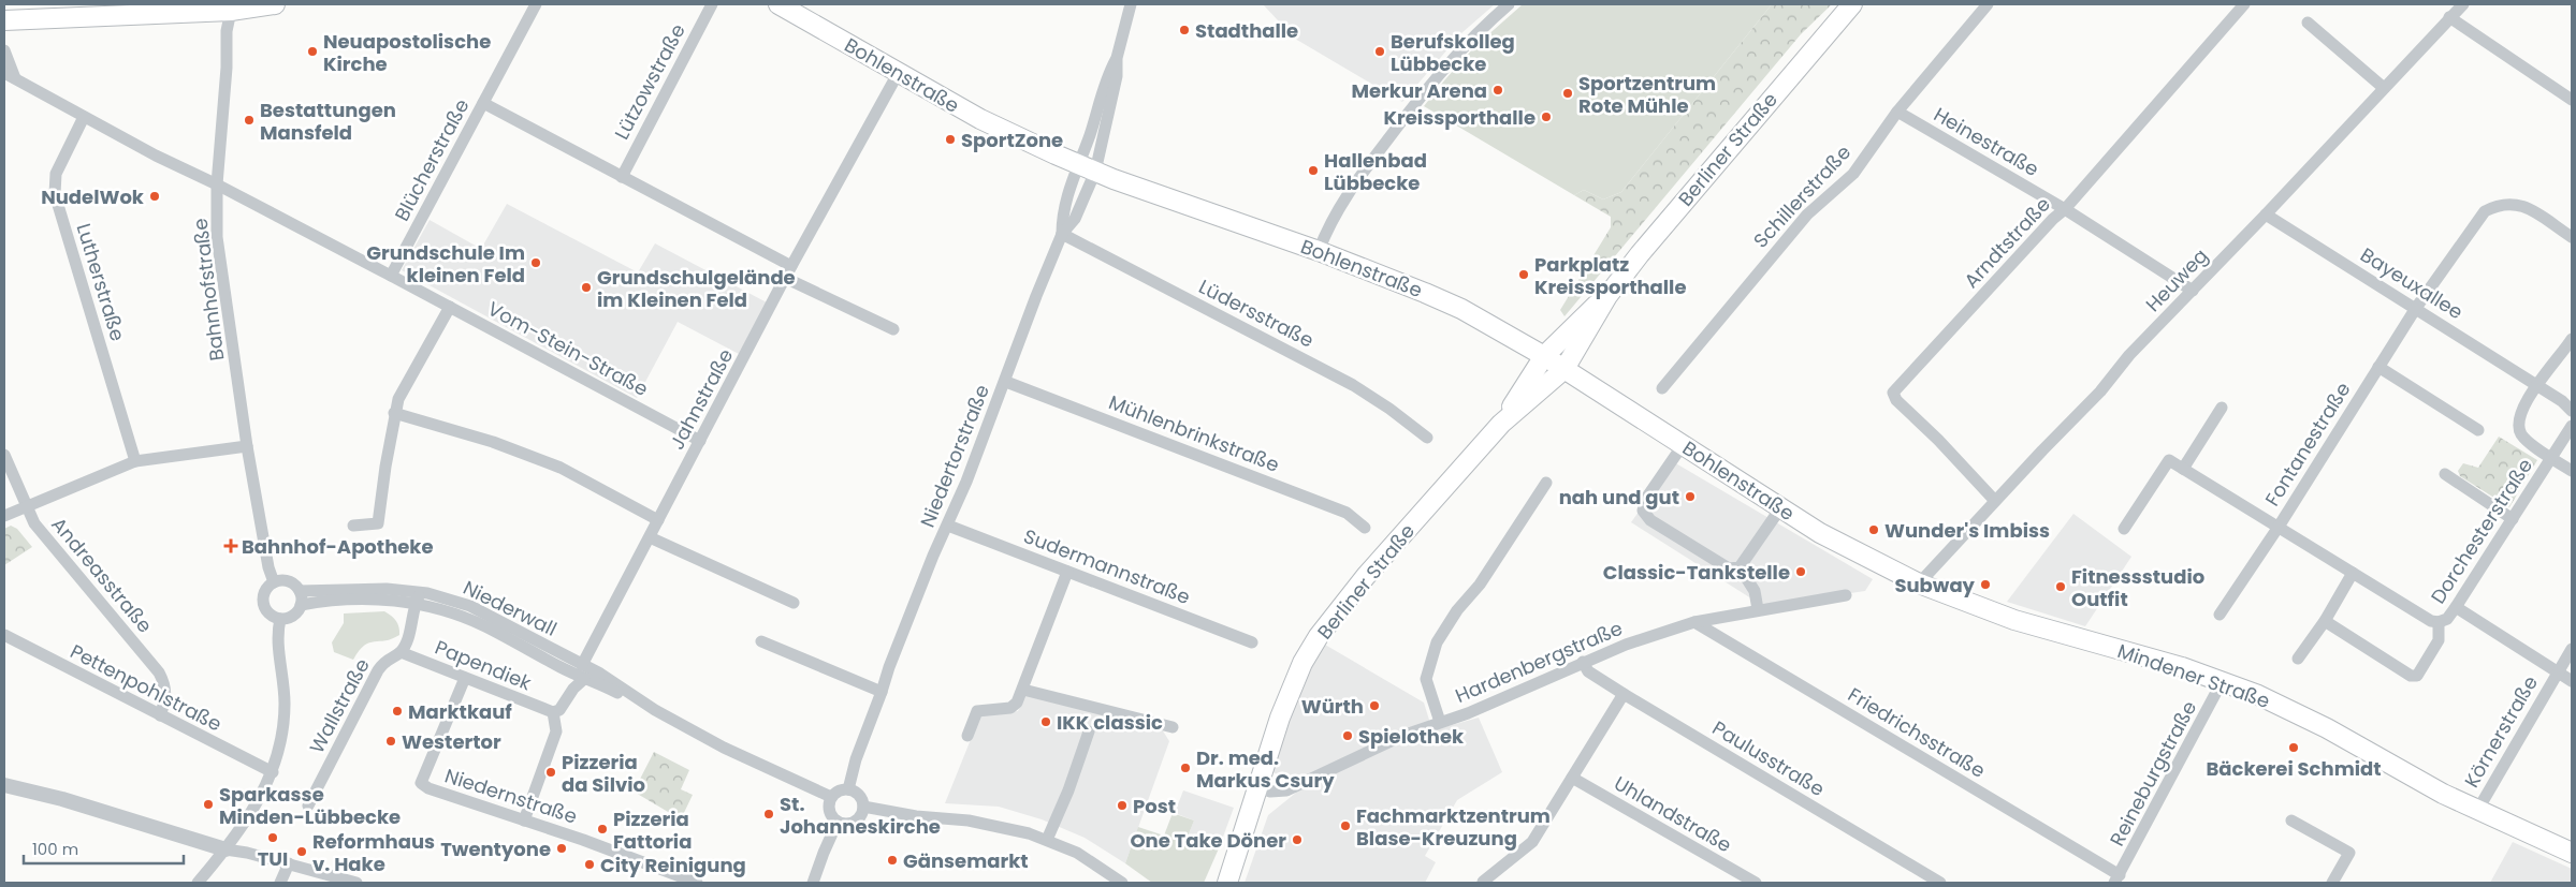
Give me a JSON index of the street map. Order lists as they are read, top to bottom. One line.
{"streets":{"main road":["Bohlenstraße","Berliner Straße","Mindener Straße"],"street":["Lützowstraße","Heinestraße","Blücherstraße","Schillerstraße","Arndtstraße","Heuweg","Lutherstraße","Bayeuxallee","Bahnhofstraße","Lüdersstraße","Vom-Stein-Straße","Jahnstraße","Mühlenbrinkstraße","Fontanestraße","Niedertorstraße","Dorchesterstraße","Sudermannstraße","Andreasstraße","Niederwall","Hardenbergstraße","Papendiek","Pettenpohlstraße","Wallstraße","Körnerstraße","Friedrichsstraße","Paulusstraße","Reineburgstraße","Niedernstraße","Uhlandstraße"]},"crossings":[["Bohlenstraße","Berliner Straße"],["Bohlenstraße","Heuweg"],["Bohlenstraße","Jahnstraße"],["Bohlenstraße","Niedertorstraße"],["Bohlenstraße","Mindener Straße"],["Heinestraße","Schillerstraße"],["Heinestraße","Arndtstraße"],["Heinestraße","Heuweg"],["Berliner Straße","Hardenbergstraße"],["Blücherstraße","Vom-Stein-Straße"],["Arndtstraße","Heuweg"],["Heuweg","Bayeuxallee"],["Heuweg","Mindener Straße"],["Bayeuxallee","Fontanestraße"],["Bahnhofstraße","Vom-Stein-Straße"],["Bahnhofstraße","Niederwall"],["Lüdersstraße","Niedertorstraße"],["Vom-Stein-Straße","Jahnstraße"],["Jahnstraße","Niederwall"],["Mühlenbrinkstraße","Niedertorstraße"],["Fontanestraße","Dorchesterstraße"],["Niedertorstraße","Sudermannstraße"],["Niedertorstraße","Niederwall"],["Andreasstraße","Pettenpohlstraße"],["Hardenbergstraße","Friedrichsstraße"],["Hardenbergstraße","Paulusstraße"],["Papendiek","Wallstraße"],["Papendiek","Niedernstraße"],["Mindener Straße","Körnerstraße"],["Mindener Straße","Reineburgstraße"],["Friedrichsstraße","Reineburgstraße"]],"places":{"other":["Stadthalle","Neuapostolische Kirche","Berufskolleg Lübbecke","Merkur Arena","Sportzentrum Rote Mühle","Kreissporthalle","Bestattungen Mansfeld","SportZone","Hallenbad Lübbecke","NudelWok","Grundschule Im kleinen Feld","Parkplatz Kreissporthalle","Grundschulgelände im Kleinen Feld","nah und gut","Wunder's Imbiss","Classic-Tankstelle","Subway","Fitnessstudio Outfit","Würth","Marktkauf","IKK classic","Spielothek","Westertor","Bäckerei Schmidt","Dr. med. Markus Csury","Pizzeria da Silvio","Sparkasse Minden-Lübbecke","Post","St. Johanneskirche","Fachmarktzentrum Blase-Kreuzung","Pizzeria Fattoria","TUI","One Take Döner","Twentyone","Reformhaus v. Hake","Gänsemarkt","City Reinigung"],"health":["Bahnhof-Apotheke"]},"scale_bar":"100 m"}
